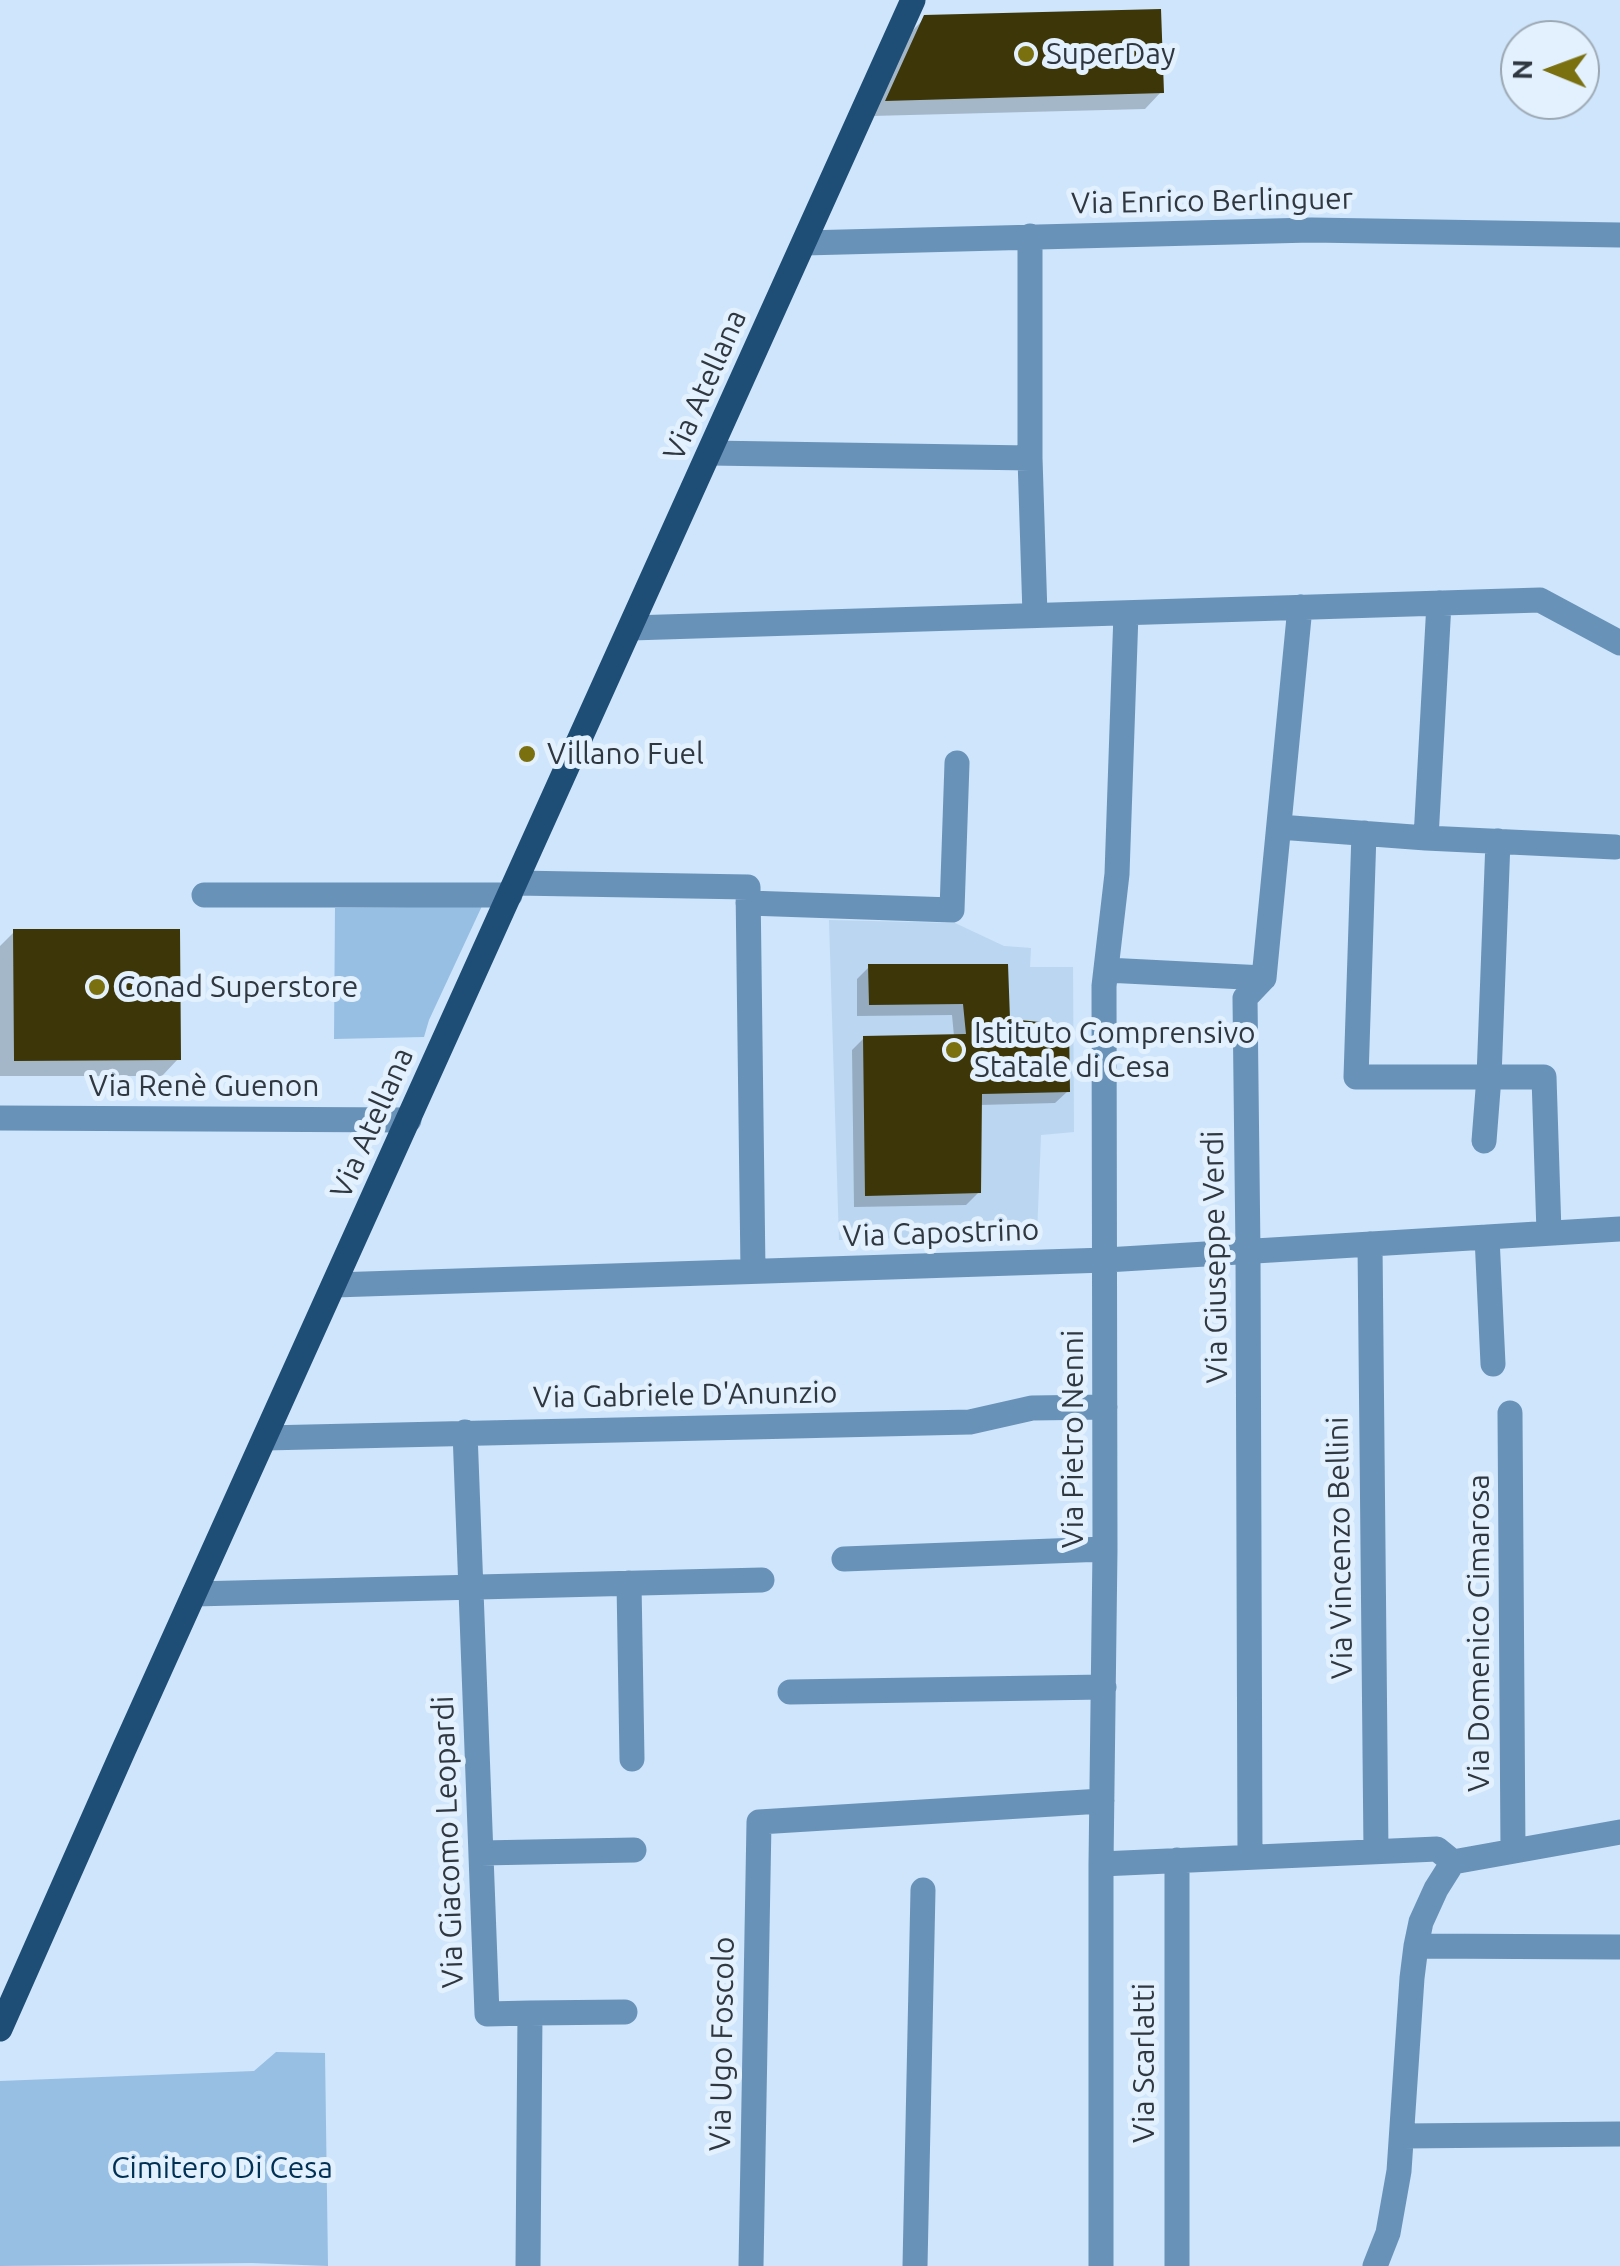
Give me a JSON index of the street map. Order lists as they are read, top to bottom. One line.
{"streets":{"main road":["Via Atellana"],"street":["Via Enrico Berlinguer","Via Renè Guenon","Via Capostrino","Via Giuseppe Verdi","Via Gabriele D'Anunzio","Via Pietro Nenni","Via Vincenzo Bellini","Via Domenico Cimarosa","Via Giacomo Leopardi","Via Ugo Foscolo","Via Scarlatti"]},"crossings":[["Via Enrico Berlinguer","Via Atellana"],["Via Atellana","Via Renè Guenon"],["Via Atellana","Via Capostrino"],["Via Atellana","Via Gabriele D'Anunzio"],["Via Capostrino","Via Giuseppe Verdi"],["Via Capostrino","Via Pietro Nenni"],["Via Capostrino","Via Vincenzo Bellini"],["Via Gabriele D'Anunzio","Via Pietro Nenni"],["Via Gabriele D'Anunzio","Via Giacomo Leopardi"],["Via Pietro Nenni","Via Ugo Foscolo"]],"parks":["Cimitero Di Cesa"],"places":["SuperDay","Villano Fuel","Conad Superstore","Istituto Comprensivo Statale di Cesa"],"north":"left"}
